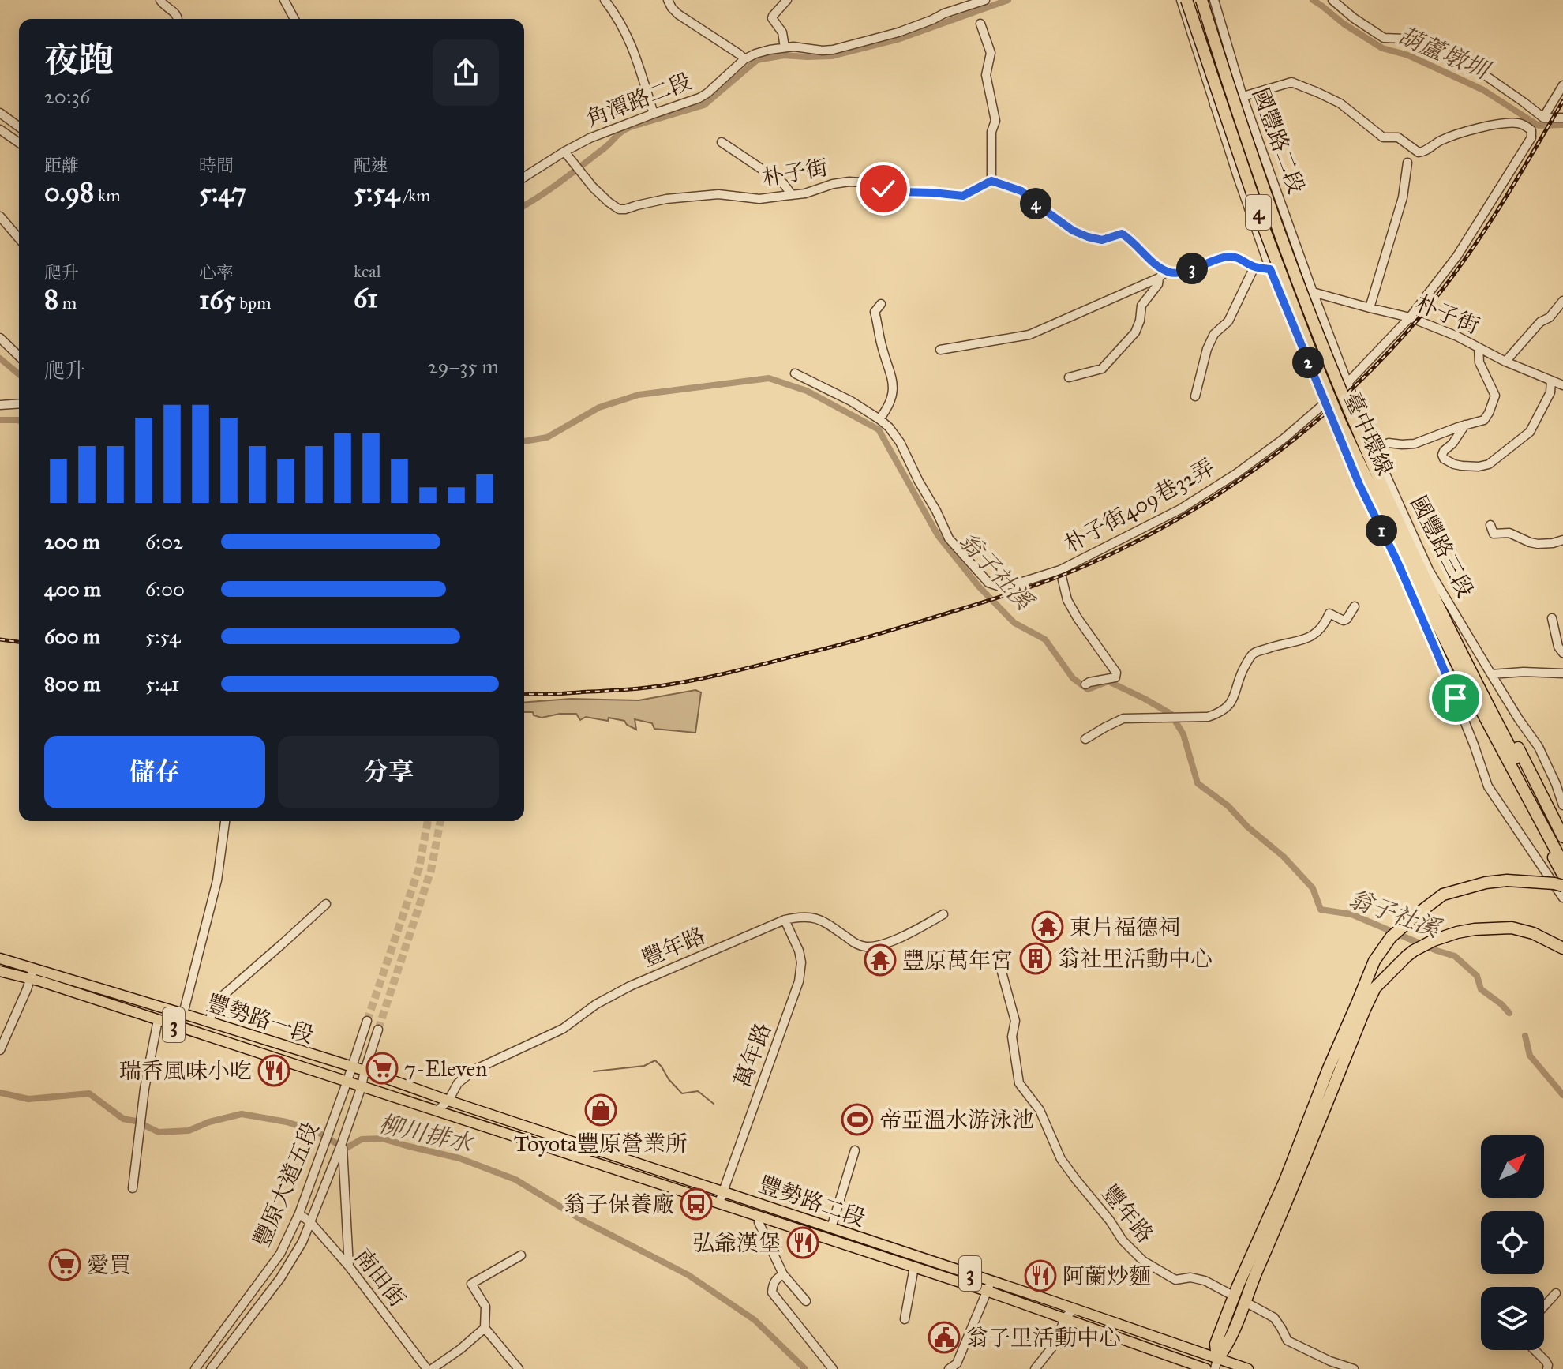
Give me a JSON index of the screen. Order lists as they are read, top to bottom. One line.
{"streets":{"highway":["4","臺中環線"],"main road":["豐勢路一段","3","豐勢路二段"],"street":["角潭路二段","國豐路二段","朴子街","朴子街409巷32弄","國豐路三段","豐年路","萬年路","豐原大道五段","南田街"]},"crossings":[["角潭路二段","朴子街"],["國豐路二段","朴子街"],["國豐路二段","朴子街409巷32弄"],["國豐路二段","國豐路三段"],["朴子街","朴子街409巷32弄"],["朴子街","國豐路三段"],["朴子街409巷32弄","國豐路三段"],["豐年路","萬年路"],["豐年路","豐勢路二段"],["豐勢路一段","豐原大道五段"],["豐勢路一段","豐勢路二段"],["萬年路","豐勢路二段"],["豐原大道五段","豐勢路二段"],["豐原大道五段","南田街"]],"water":["葫蘆墩圳","翁子社溪","柳川排水"],"places":{"temple":["東片福德祠","豐原萬年宮"],"building":["翁社里活動中心"],"supermarket":["7-Eleven","愛買"],"restaurant":["瑞香風味小吃","弘爺漢堡","阿蘭炒麵"],"shop":["Toyota豐原營業所"],"sports":["帝亞溫水游泳池"],"bus stop":["翁子保養廠"],"public building":["翁子里活動中心"]},"north":"top right","page":{"heading":["夜跑","20:36"],"stats":[["距離","0.98 km"],["時間","5:47"],["配速","5:54 /km"],["爬升","8 m"],["心率","165 bpm"],["kcal","61"]],"pins":["4","3","2","1"],"chart":["爬升","29–35 m"],"list":[{"name":"200 m","note":"6:02"},{"name":"400 m","note":"6:00"},{"name":"600 m","note":"5:54"},{"name":"800 m","note":"5:41"}],"buttons":["儲存","分享"]}}
